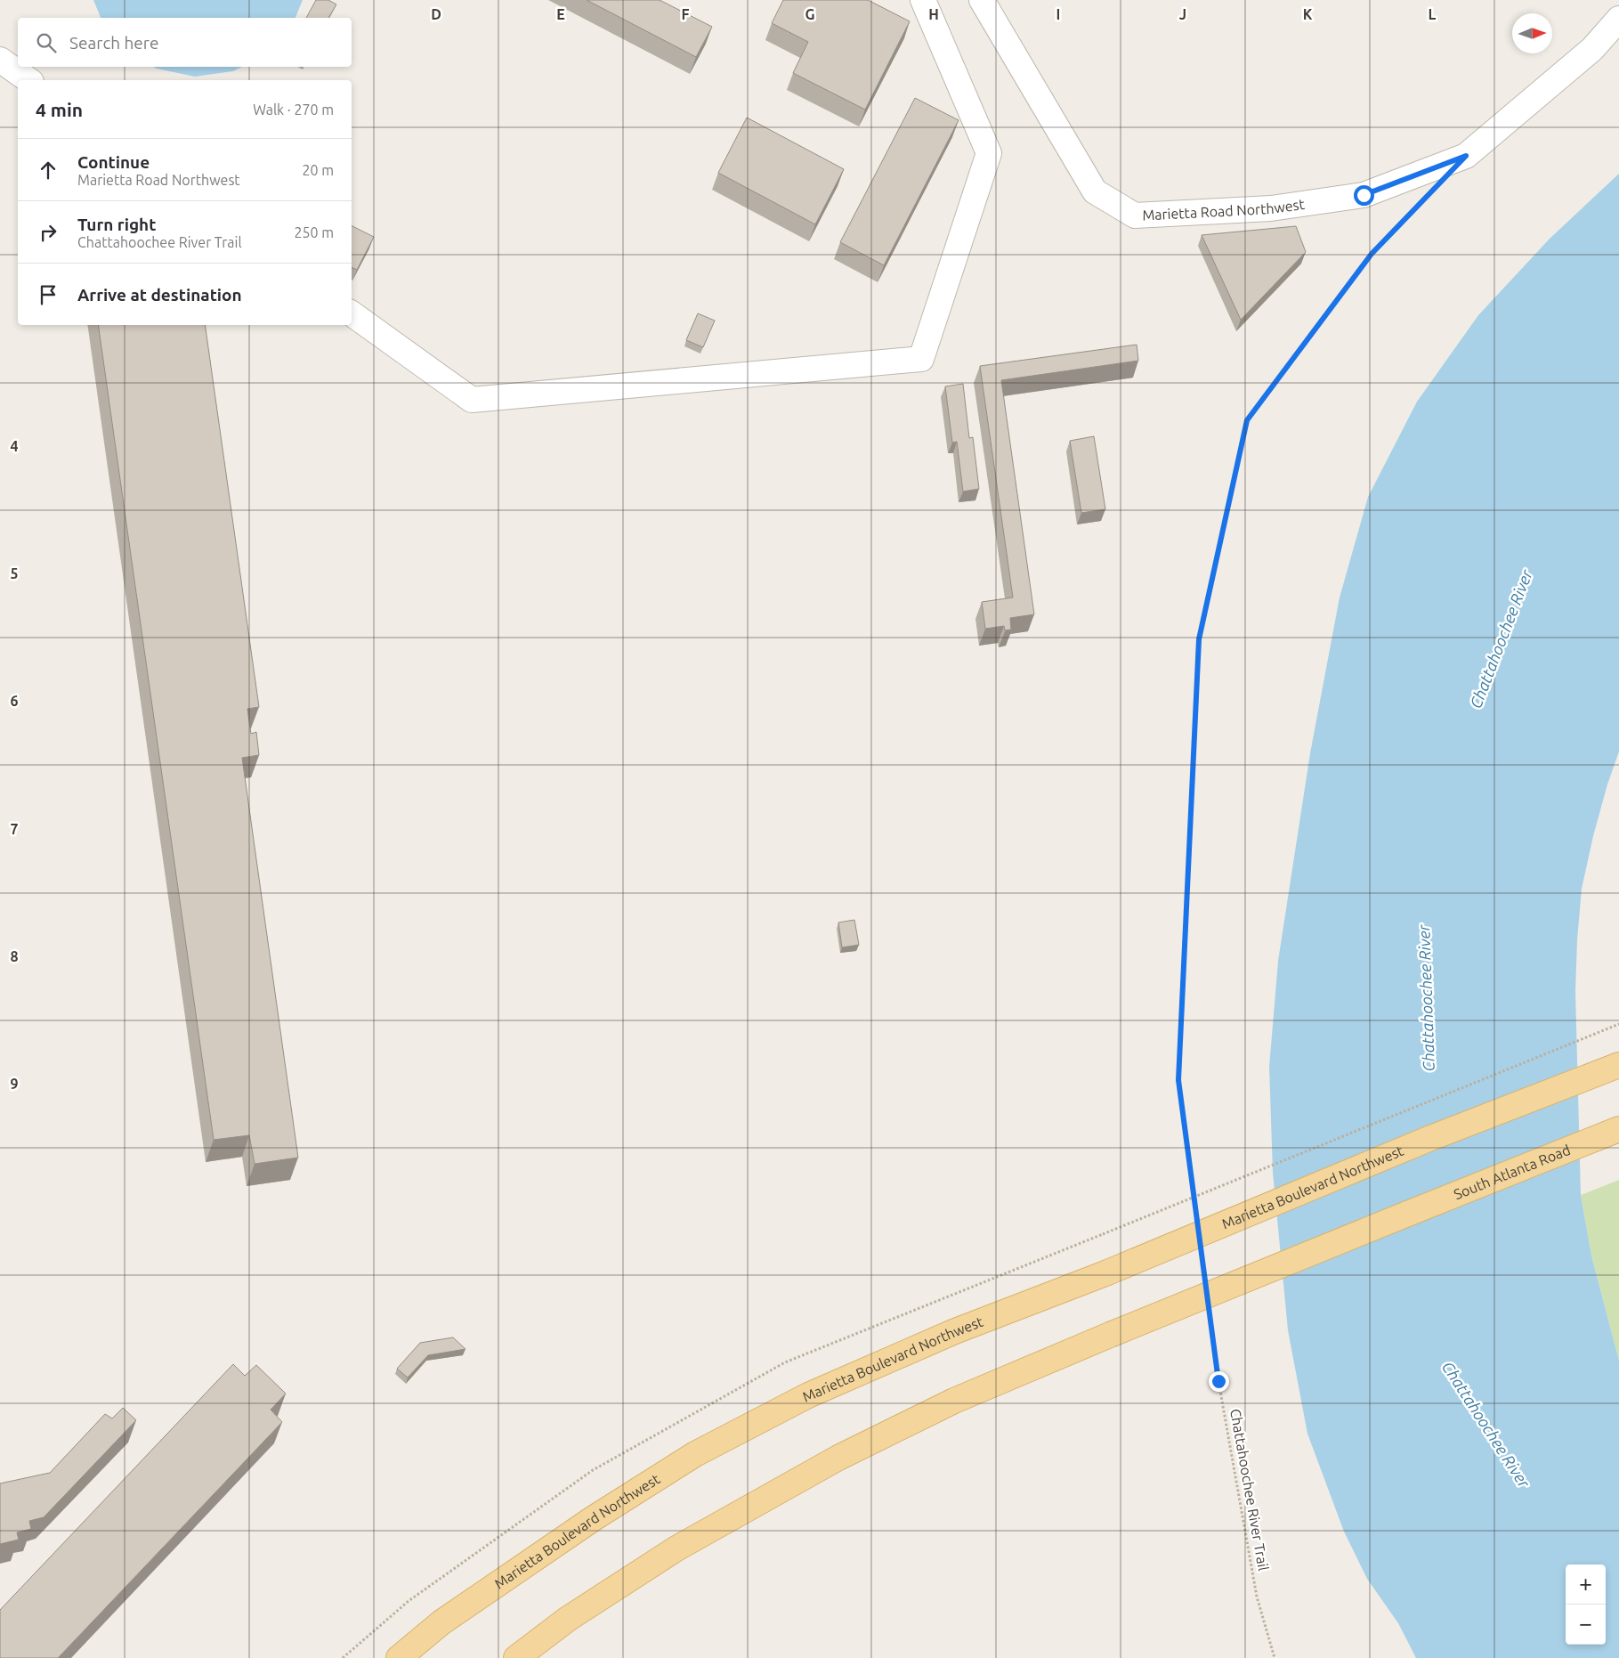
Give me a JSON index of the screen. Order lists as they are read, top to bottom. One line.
{"streets":{"main road":["South Atlanta Road","Marietta Boulevard Northwest"],"street":["Marietta Road Northwest"],"path":["Chattahoochee River Trail"]},"water":["Chattahoochee River"],"north":"right","page":{"search":"Search here","heading":["4 min","Walk · 270 m"],"list":[["Continue","Marietta Road Northwest","20 m"],["Turn right","Chattahoochee River Trail","250 m"],"Arrive at destination"],"map_buttons":["+","−"]},"grid":{"columns":["D","E","F","G","H","I","J","K","L"],"rows":["4","5","6","7","8","9"]}}
